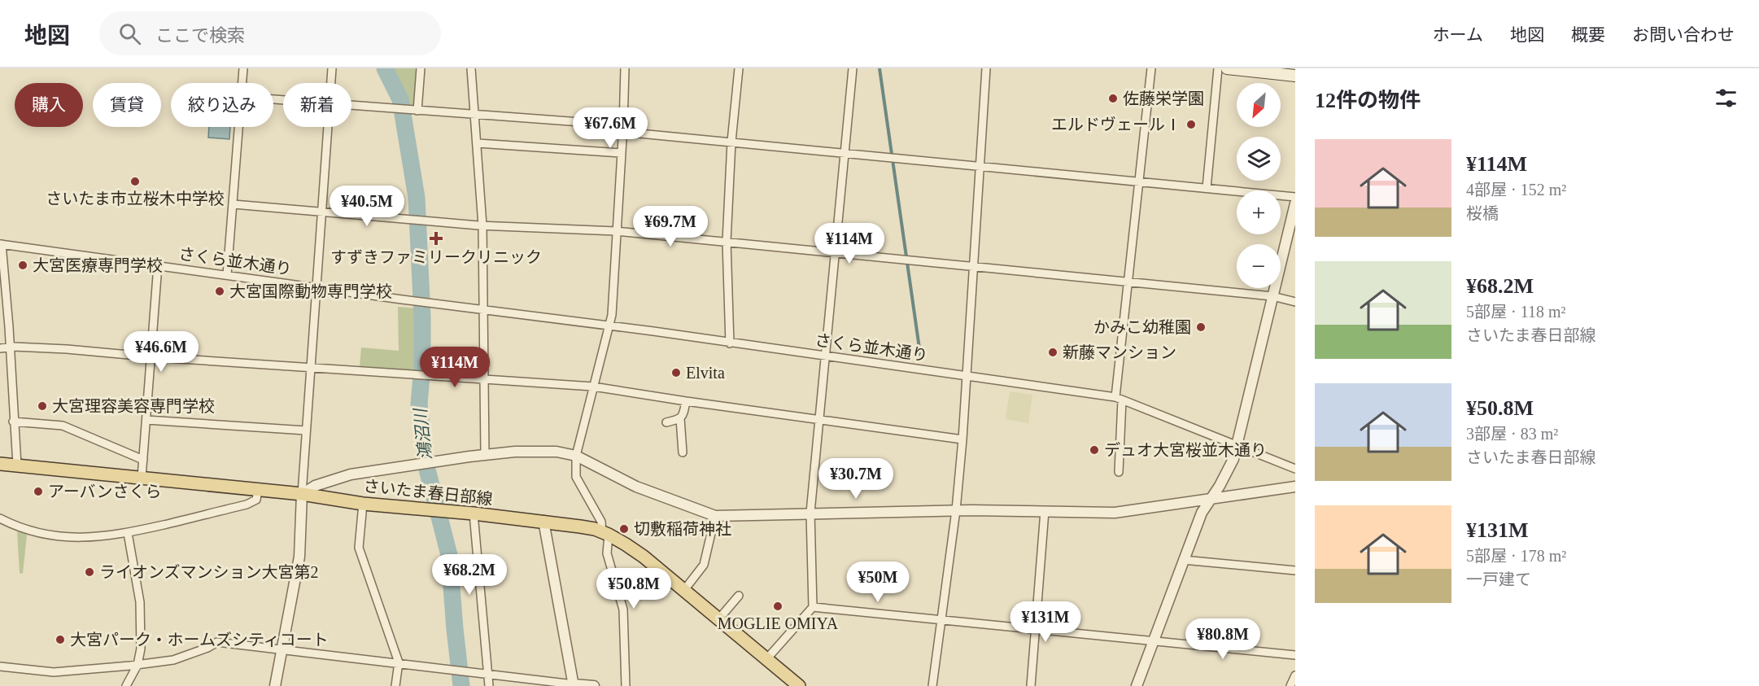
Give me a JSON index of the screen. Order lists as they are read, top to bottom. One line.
{"streets":{"main road":["さいたま春日部線"],"street":["さくら並木通り"]},"water":["鴻沼川"],"places":{"other":["佐藤栄学園","エルドヴェールⅠ","さいたま市立桜木中学校","大宮医療専門学校","大宮国際動物専門学校","かみこ幼稚園","新藤マンション","Elvita","大宮理容美容専門学校","デュオ大宮桜並木通り","アーバンさくら","切敷稲荷神社","ライオンズマンション大宮第2","MOGLIE OMIYA","大宮パーク・ホームズシティコート"],"health":["すずきファミリークリニック"]},"north":"bottom left","page":{"header":"地図","search":"ここで検索","nav":["ホーム","地図","概要","お問い合わせ"],"heading":"12件の物件","map_buttons":["+","−"],"chip":["購入","賃貸","絞り込み","新着"],"price":["¥67.6M","¥40.5M","¥69.7M","¥114M","¥46.6M","¥114M","¥30.7M","¥68.2M","¥50M","¥50.8M","¥131M","¥80.8M"],"list":[{"name":"¥114M","note":"4部屋 · 152 m² · 桜橋"},{"name":"¥68.2M","note":"5部屋 · 118 m² · さいたま春日部線"},{"name":"¥50.8M","note":"3部屋 · 83 m² · さいたま春日部線"},{"name":"¥131M","note":"5部屋 · 178 m² · 一戸建て"}]}}
